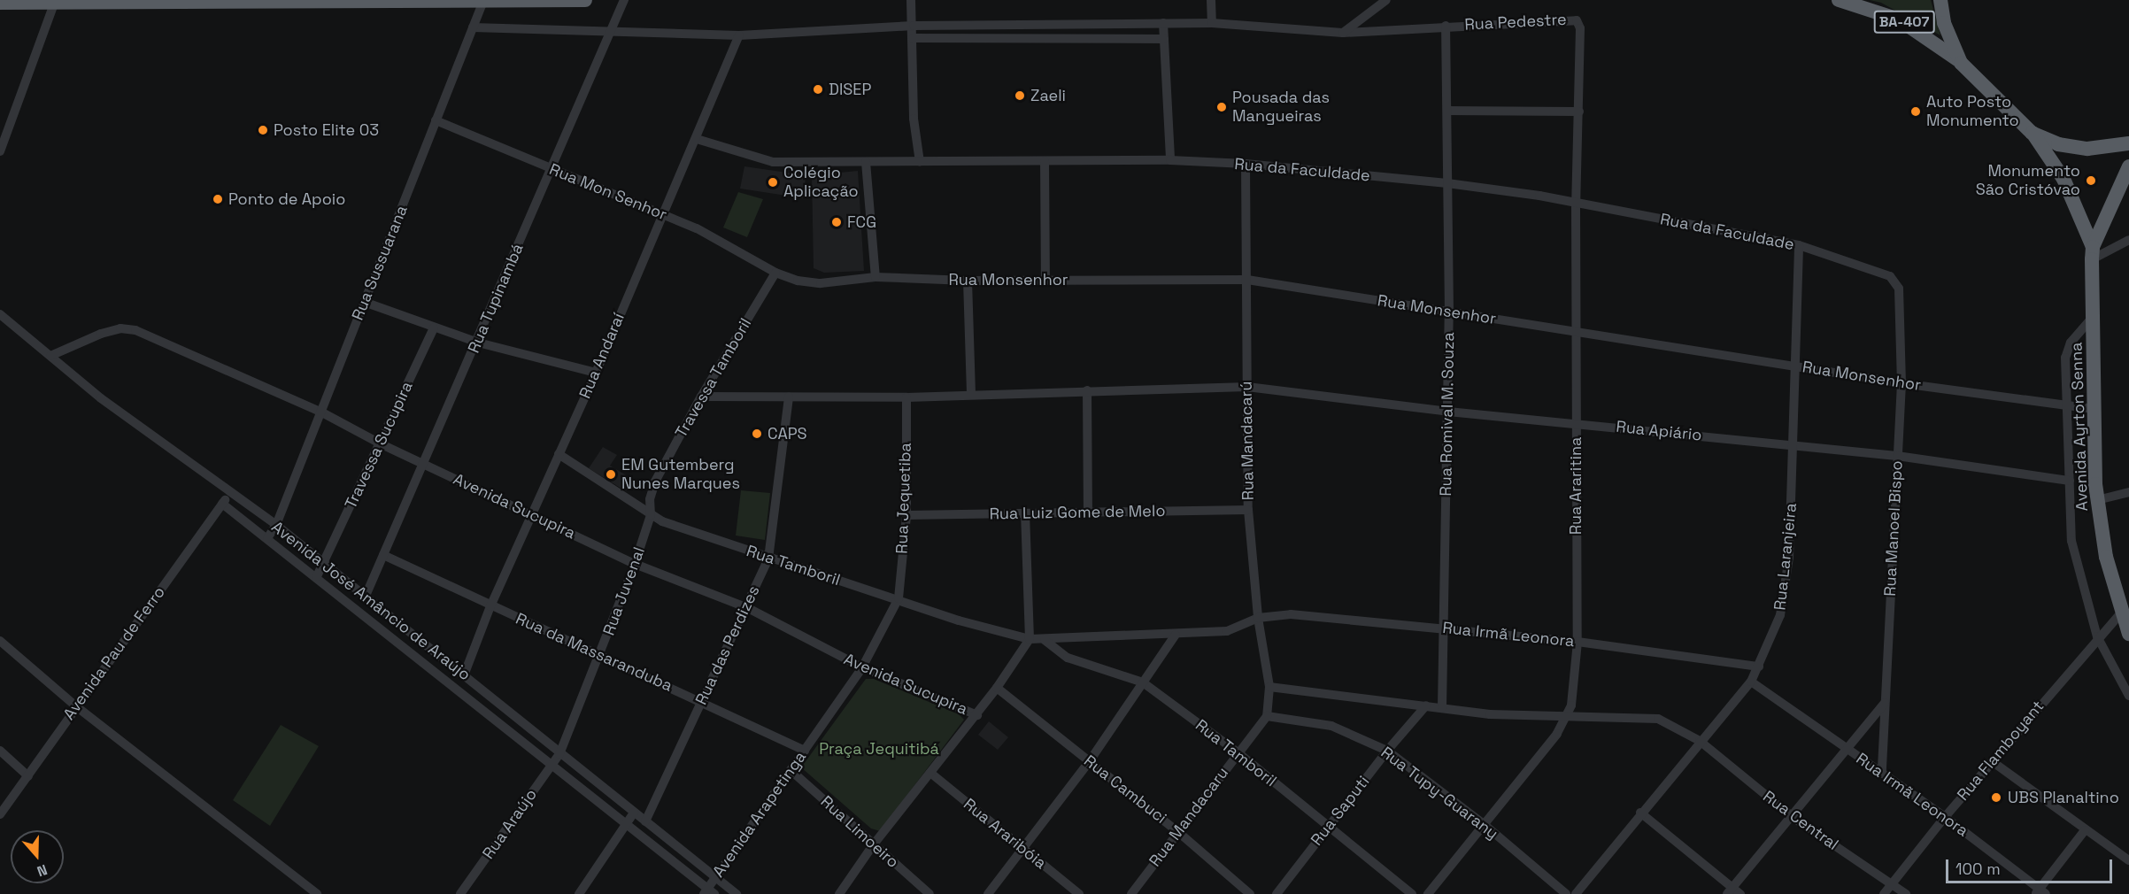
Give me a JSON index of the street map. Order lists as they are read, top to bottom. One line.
{"streets":{"highway":["BA-407","Avenida Ayrton Senna"],"street":["Rua Pedestre","Rua da Faculdade","Rua Mon Senhor","Rua Sussuarana","Rua Monsenhor","Rua Tupinambá","Rua Andaraí","Travessa Tamboril","Rua Romival M. Souza","Rua Apiário","Rua Mandacarú","Travessa Sucupira","Rua Araritina","Rua Jequetiba","Avenida Sucupira","Rua Luiz Gome de Melo","Rua Manoel Bispo","Rua Laranjeira","Rua Tamboril","Rua Juvenal","Avenida José Amâncio de Araújo","Rua Irmã Leonora","Rua das Perdizes","Rua da Massaranduba","Avenida Pau de Ferro","Rua Flamboyant","Rua Cambuci","Rua Tupy-Guarany","Rua Saputi","Avenida Arapetinga","Rua Mandacaru","Rua Central","Rua Araújo","Rua Limoeiro","Rua Araribóia"]},"crossings":[["Rua Pedestre","Rua Romival M. Souza"],["Rua Pedestre","Rua Araritina"],["BA-407","Avenida Ayrton Senna"],["Rua da Faculdade","Rua Andaraí"],["Rua da Faculdade","Rua Romival M. Souza"],["Rua da Faculdade","Rua Mandacarú"],["Rua da Faculdade","Rua Araritina"],["Rua da Faculdade","Rua Manoel Bispo"],["Rua da Faculdade","Rua Laranjeira"],["Rua Mon Senhor","Rua Sussuarana"],["Rua Mon Senhor","Rua Monsenhor"],["Rua Mon Senhor","Rua Tupinambá"],["Rua Mon Senhor","Rua Andaraí"],["Rua Mon Senhor","Travessa Tamboril"],["Rua Sussuarana","Avenida Sucupira"],["Rua Sussuarana","Avenida José Amâncio de Araújo"],["Rua Monsenhor","Travessa Tamboril"],["Rua Monsenhor","Rua Romival M. Souza"],["Rua Monsenhor","Avenida Ayrton Senna"],["Rua Monsenhor","Rua Mandacarú"],["Rua Monsenhor","Rua Araritina"],["Rua Monsenhor","Rua Manoel Bispo"],["Rua Monsenhor","Rua Laranjeira"],["Rua Tupinambá","Avenida Sucupira"],["Rua Tupinambá","Avenida José Amâncio de Araújo"],["Rua Tupinambá","Rua da Massaranduba"],["Rua Andaraí","Avenida Sucupira"],["Rua Andaraí","Rua Tamboril"],["Rua Andaraí","Avenida José Amâncio de Araújo"],["Rua Andaraí","Rua da Massaranduba"],["Travessa Tamboril","Rua Apiário"],["Travessa Tamboril","Rua Tamboril"],["Travessa Tamboril","Rua Juvenal"],["Rua Romival M. Souza","Rua Apiário"],["Rua Romival M. Souza","Rua Irmã Leonora"],["Rua Romival M. Souza","Rua Central"],["Avenida Ayrton Senna","Rua Flamboyant"],["Rua Apiário","Rua Mandacarú"],["Rua Apiário","Rua Araritina"],["Rua Apiário","Rua Jequetiba"],["Rua Apiário","Rua Manoel Bispo"],["Rua Apiário","Rua Laranjeira"],["Rua Apiário","Rua das Perdizes"],["Rua Mandacarú","Rua Luiz Gome de Melo"],["Rua Mandacarú","Rua Tamboril"],["Rua Mandacarú","Rua Irmã Leonora"],["Rua Mandacarú","Rua Tupy-Guarany"],["Rua Mandacarú","Rua Mandacaru"],["Rua Mandacarú","Rua Central"],["Travessa Sucupira","Avenida Sucupira"],["Travessa Sucupira","Avenida José Amâncio de Araújo"],["Rua Araritina","Rua Irmã Leonora"],["Rua Araritina","Rua Central"],["Rua Jequetiba","Rua Luiz Gome de Melo"],["Rua Jequetiba","Rua Tamboril"],["Rua Jequetiba","Avenida Arapetinga"],["Avenida Sucupira","Rua Juvenal"],["Avenida Sucupira","Avenida José Amâncio de Araújo"],["Avenida Sucupira","Rua das Perdizes"],["Avenida Sucupira","Avenida Arapetinga"],["Rua Manoel Bispo","Rua Irmã Leonora"],["Rua Laranjeira","Rua Irmã Leonora"],["Rua Laranjeira","Rua Central"],["Rua Tamboril","Rua Juvenal"],["Rua Tamboril","Rua Irmã Leonora"],["Rua Tamboril","Rua das Perdizes"],["Rua Tamboril","Rua Saputi"],["Rua Tamboril","Avenida Arapetinga"],["Rua Tamboril","Rua Mandacaru"],["Rua Juvenal","Avenida José Amâncio de Araújo"],["Rua Juvenal","Rua da Massaranduba"],["Rua Juvenal","Rua Araújo"],["Avenida José Amâncio de Araújo","Rua das Perdizes"],["Avenida José Amâncio de Araújo","Avenida Pau de Ferro"],["Avenida José Amâncio de Araújo","Avenida Arapetinga"],["Avenida José Amâncio de Araújo","Rua Araújo"],["Rua Irmã Leonora","Rua Flamboyant"],["Rua das Perdizes","Rua da Massaranduba"],["Rua da Massaranduba","Avenida Arapetinga"],["Rua Flamboyant","Rua Central"],["Rua Cambuci","Rua Mandacaru"],["Rua Tupy-Guarany","Rua Saputi"],["Rua Tupy-Guarany","Rua Mandacaru"],["Rua Saputi","Rua Central"],["Avenida Arapetinga","Rua Limoeiro"]],"parks":["Praça Jequitibá"],"places":["DISEP","Zaeli","Pousada das Mangueiras","Auto Posto Monumento","Posto Elite 03","Monumento São Cristóvao","Colégio Aplicação","Ponto de Apoio","FCG","CAPS","EM Gutemberg Nunes Marques","UBS Planaltino"],"scale_bar":"100 m","north":"bottom"}
